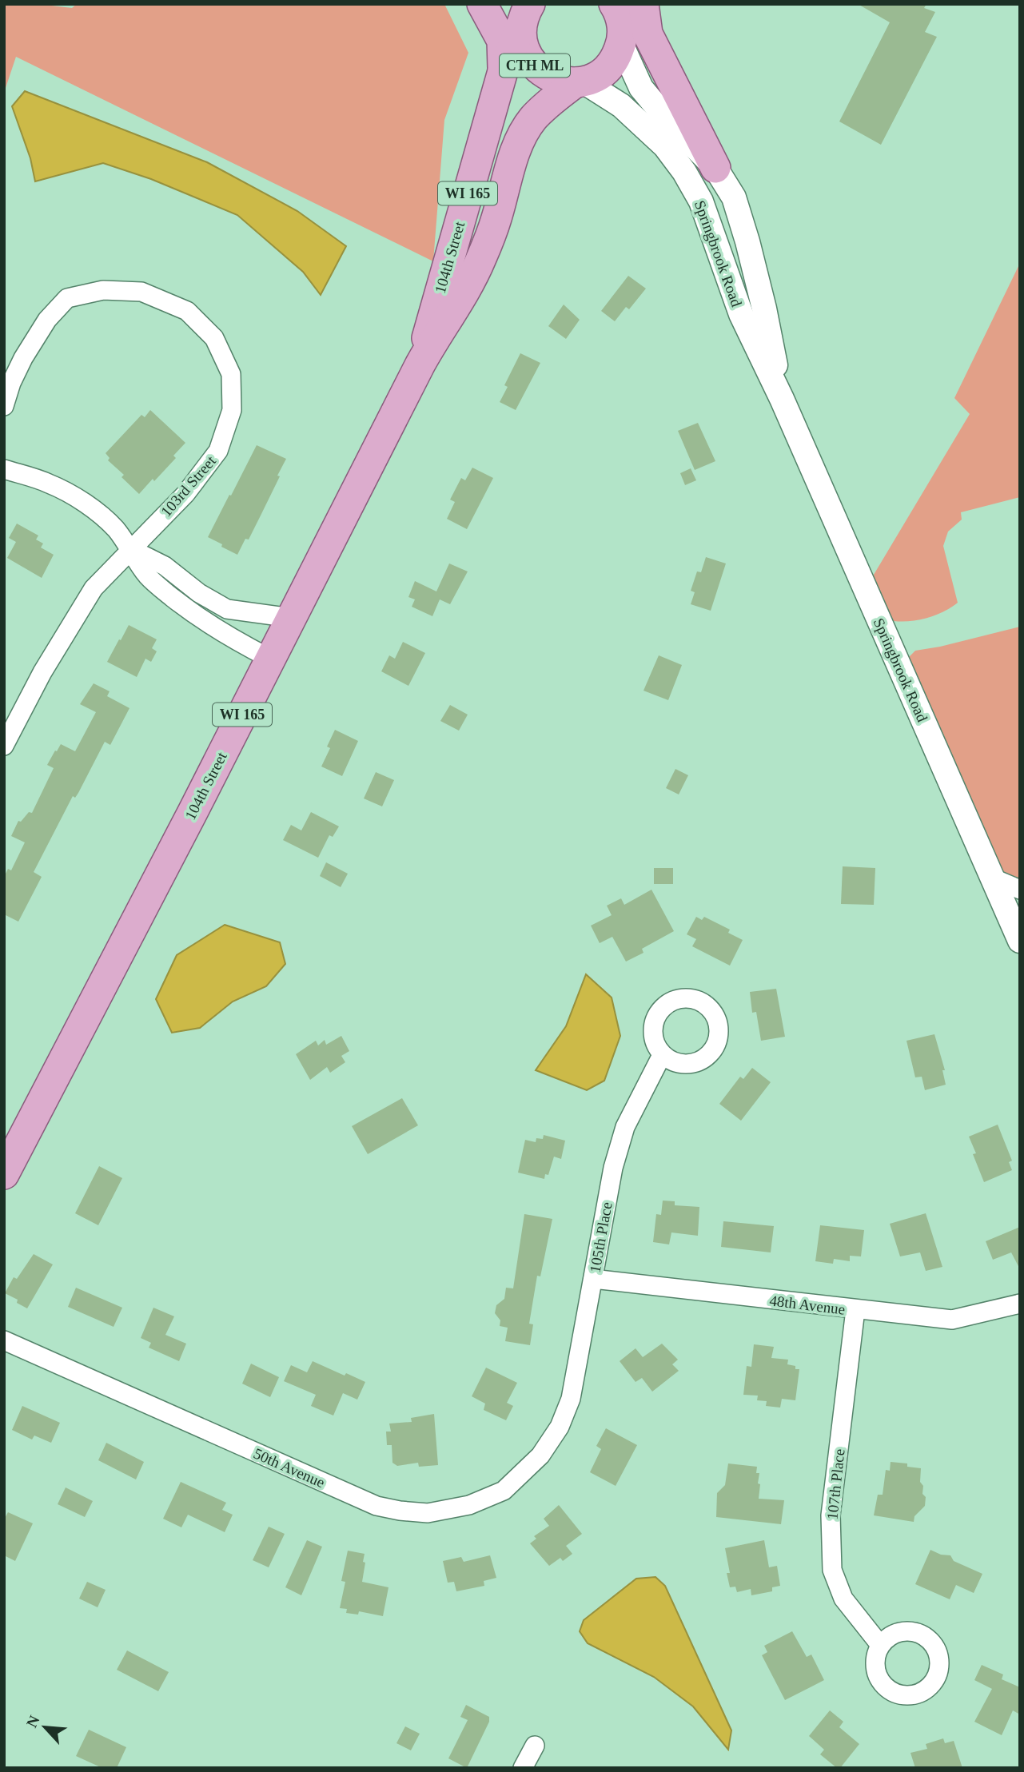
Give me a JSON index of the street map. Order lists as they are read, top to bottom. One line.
{"streets":{"main road":["CTH ML","WI 165","104th Street"],"street":["Springbrook Road","103rd Street","105th Place","48th Avenue","50th Avenue","107th Place"]},"crossings":[["CTH ML","WI 165"],["CTH ML","Springbrook Road"],["CTH ML","104th Street"],["WI 165","Springbrook Road"],["WI 165","104th Street"],["Springbrook Road","104th Street"],["105th Place","48th Avenue"],["105th Place","50th Avenue"],["48th Avenue","107th Place"]],"north":"top left"}
